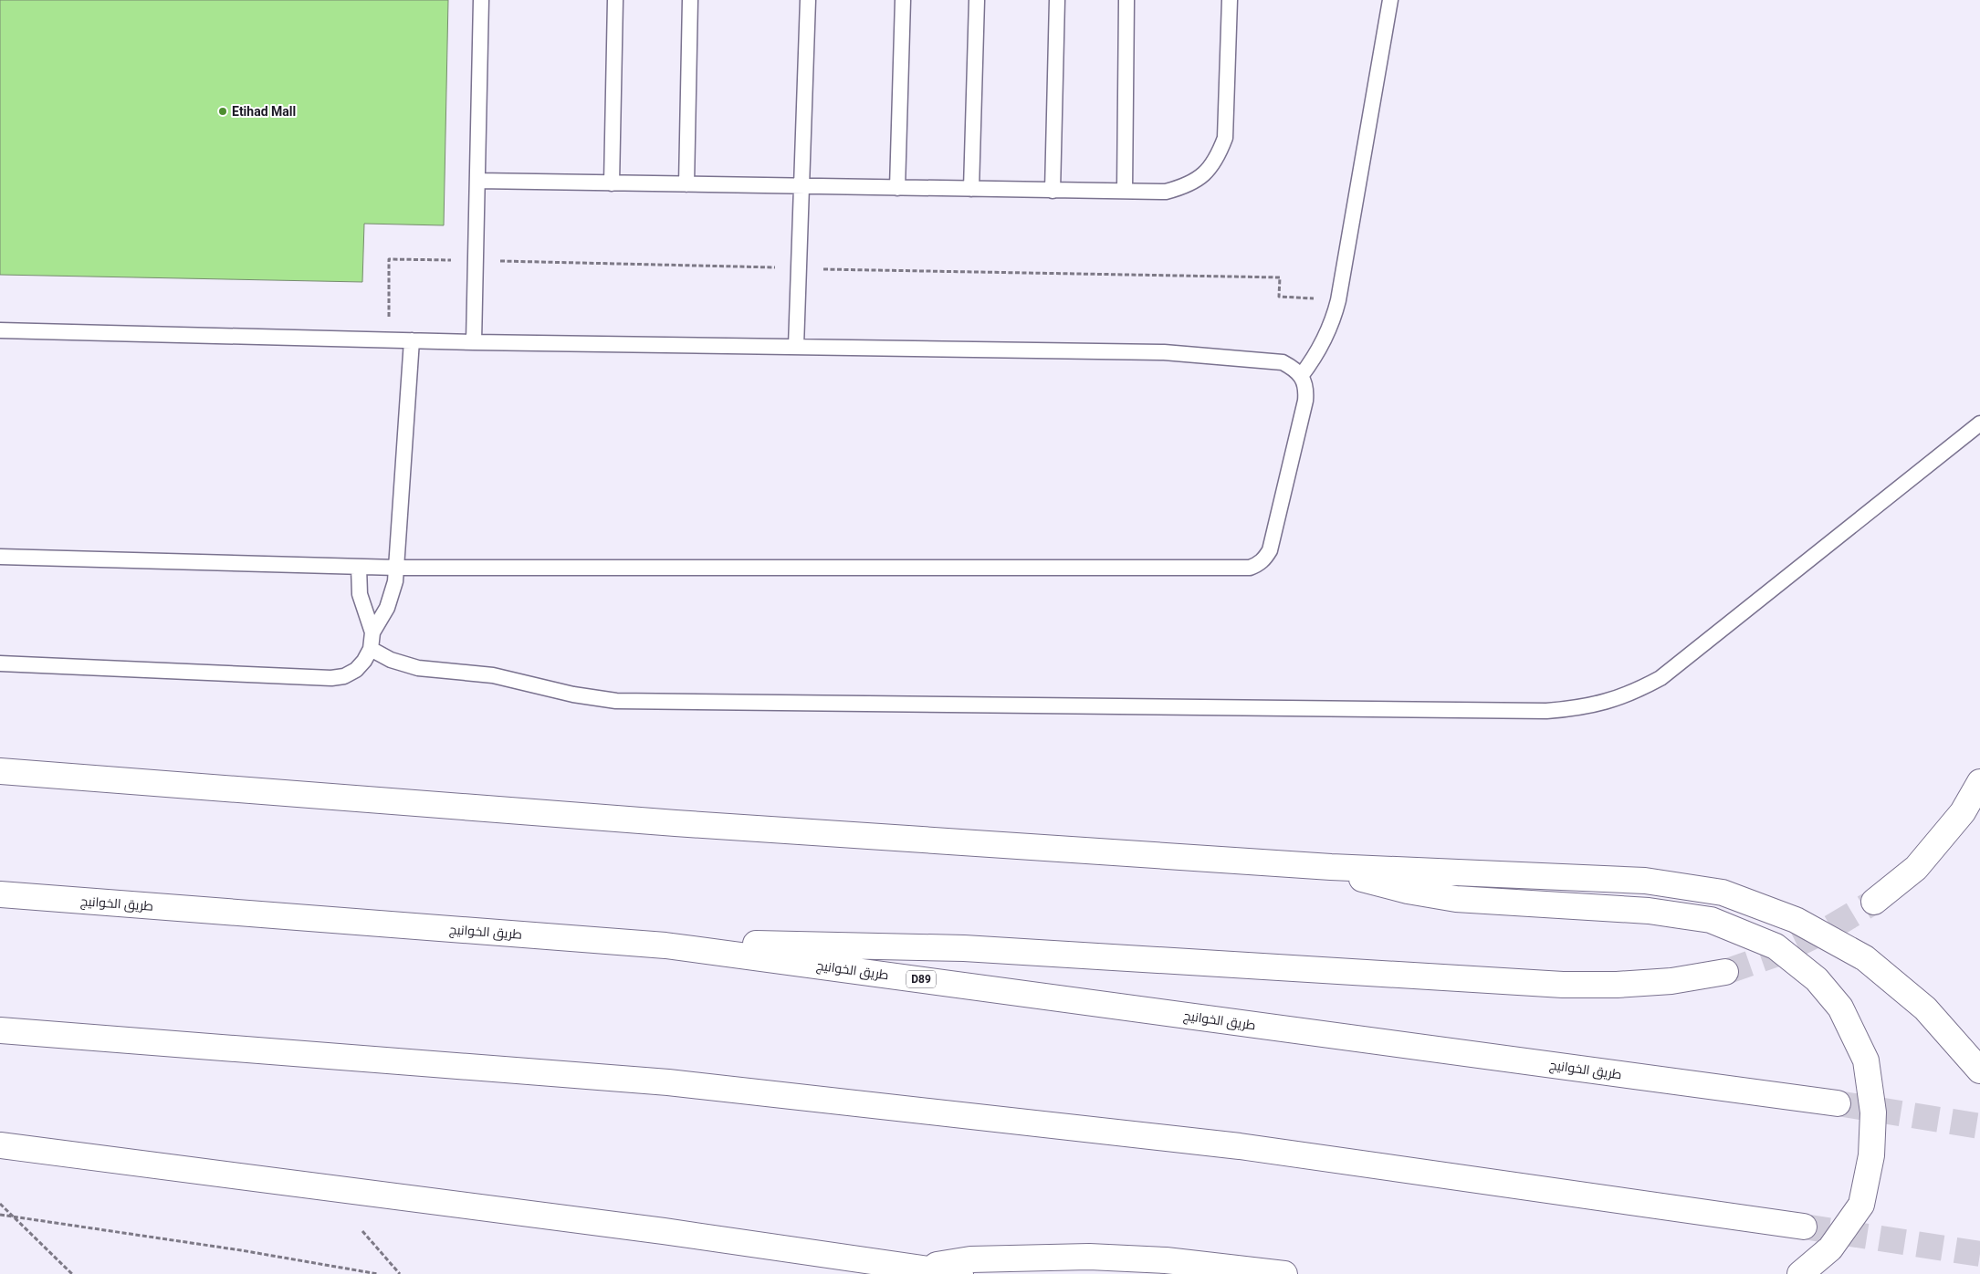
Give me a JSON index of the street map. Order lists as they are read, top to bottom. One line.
{"streets":{"highway":["طريق الخوانيج","D89"]},"places":["Etihad Mall"]}
